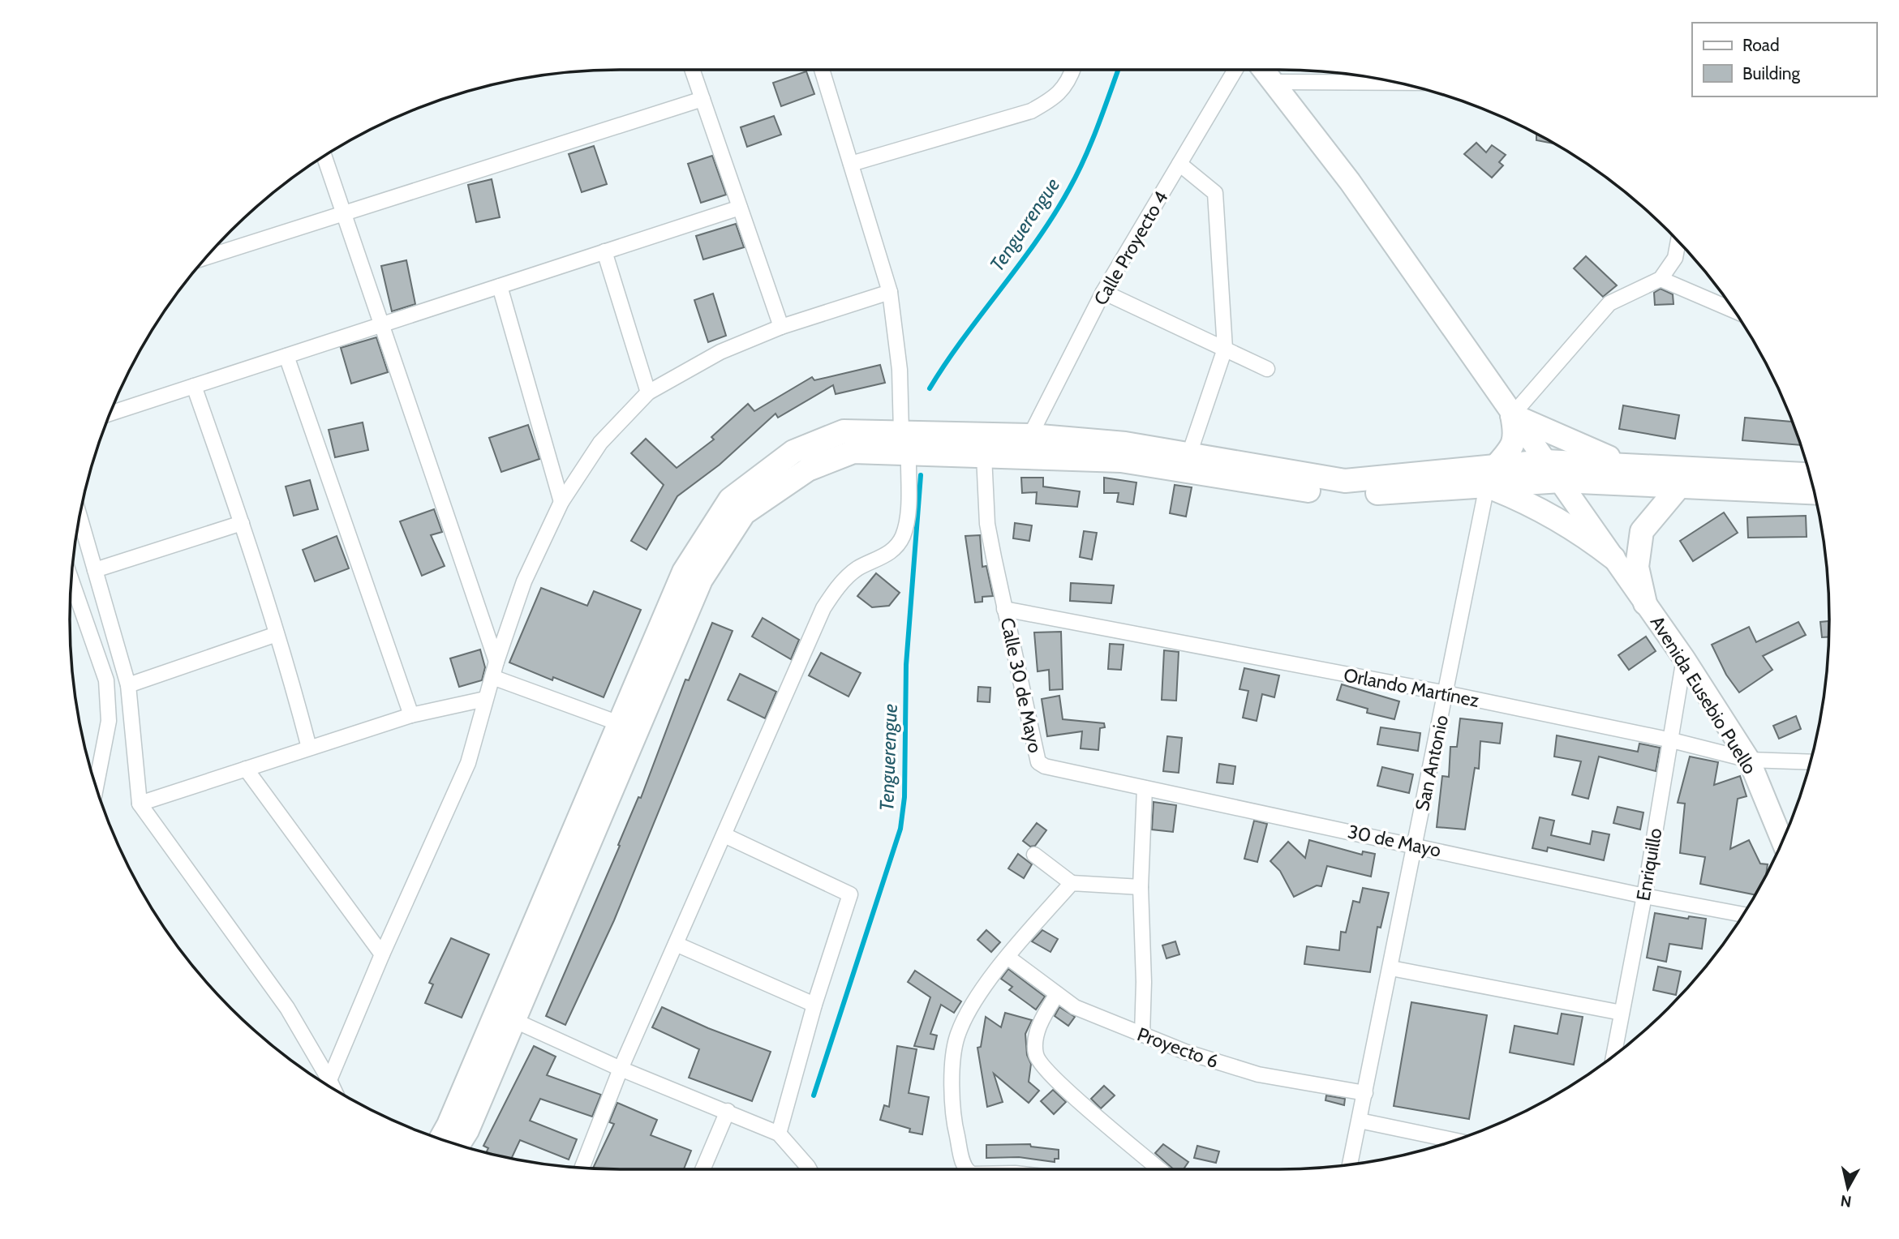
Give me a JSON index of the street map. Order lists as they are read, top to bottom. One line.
{"streets":{"main road":["Avenida Eusebio Puello"],"street":["Calle Proyecto 4","Calle 30 de Mayo","Orlando Martínez","San Antonio","30 de Mayo","Enriquillo","Proyecto 6"]},"crossings":[["Calle 30 de Mayo","Orlando Martínez"],["Calle 30 de Mayo","30 de Mayo"],["Orlando Martínez","Avenida Eusebio Puello"],["Orlando Martínez","San Antonio"],["Orlando Martínez","Enriquillo"],["Avenida Eusebio Puello","Enriquillo"],["San Antonio","30 de Mayo"],["San Antonio","Proyecto 6"],["30 de Mayo","Enriquillo"]],"water":["Tenguerengue"],"legend":["Road","Building"],"north":"bottom"}
